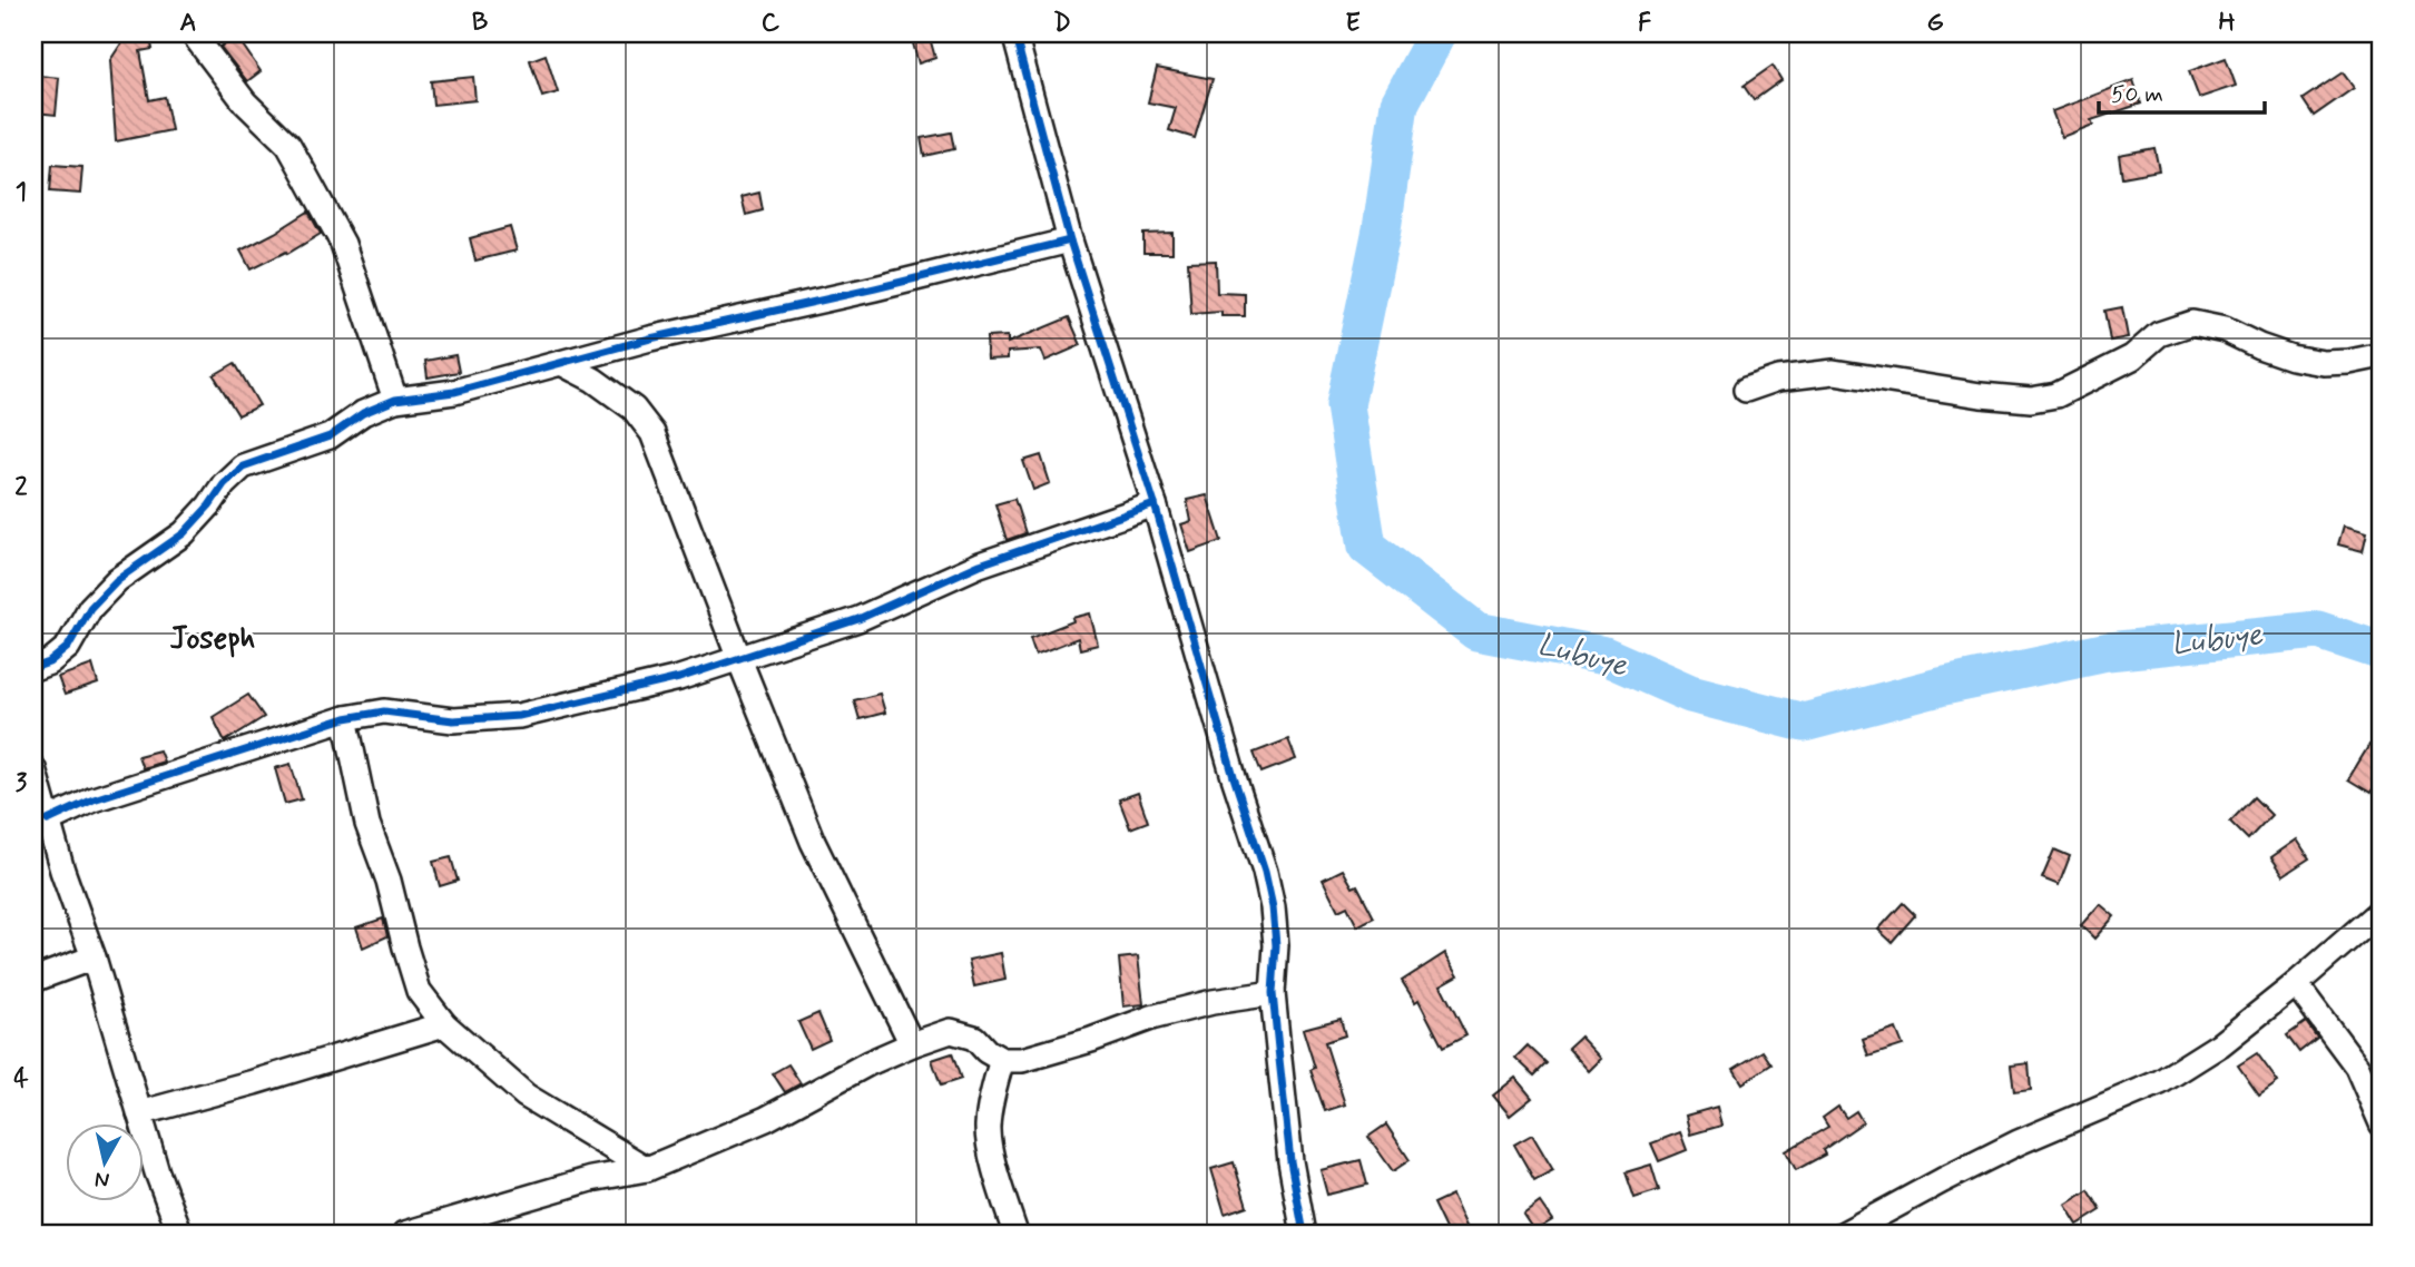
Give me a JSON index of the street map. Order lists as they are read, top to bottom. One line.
{"districts":["Joseph"],"water":["Lubuye"],"scale_bar":"50 m","north":"bottom","grid":{"columns":["A","B","C","D","E","F","G","H"],"rows":["1","2","3","4"]}}
